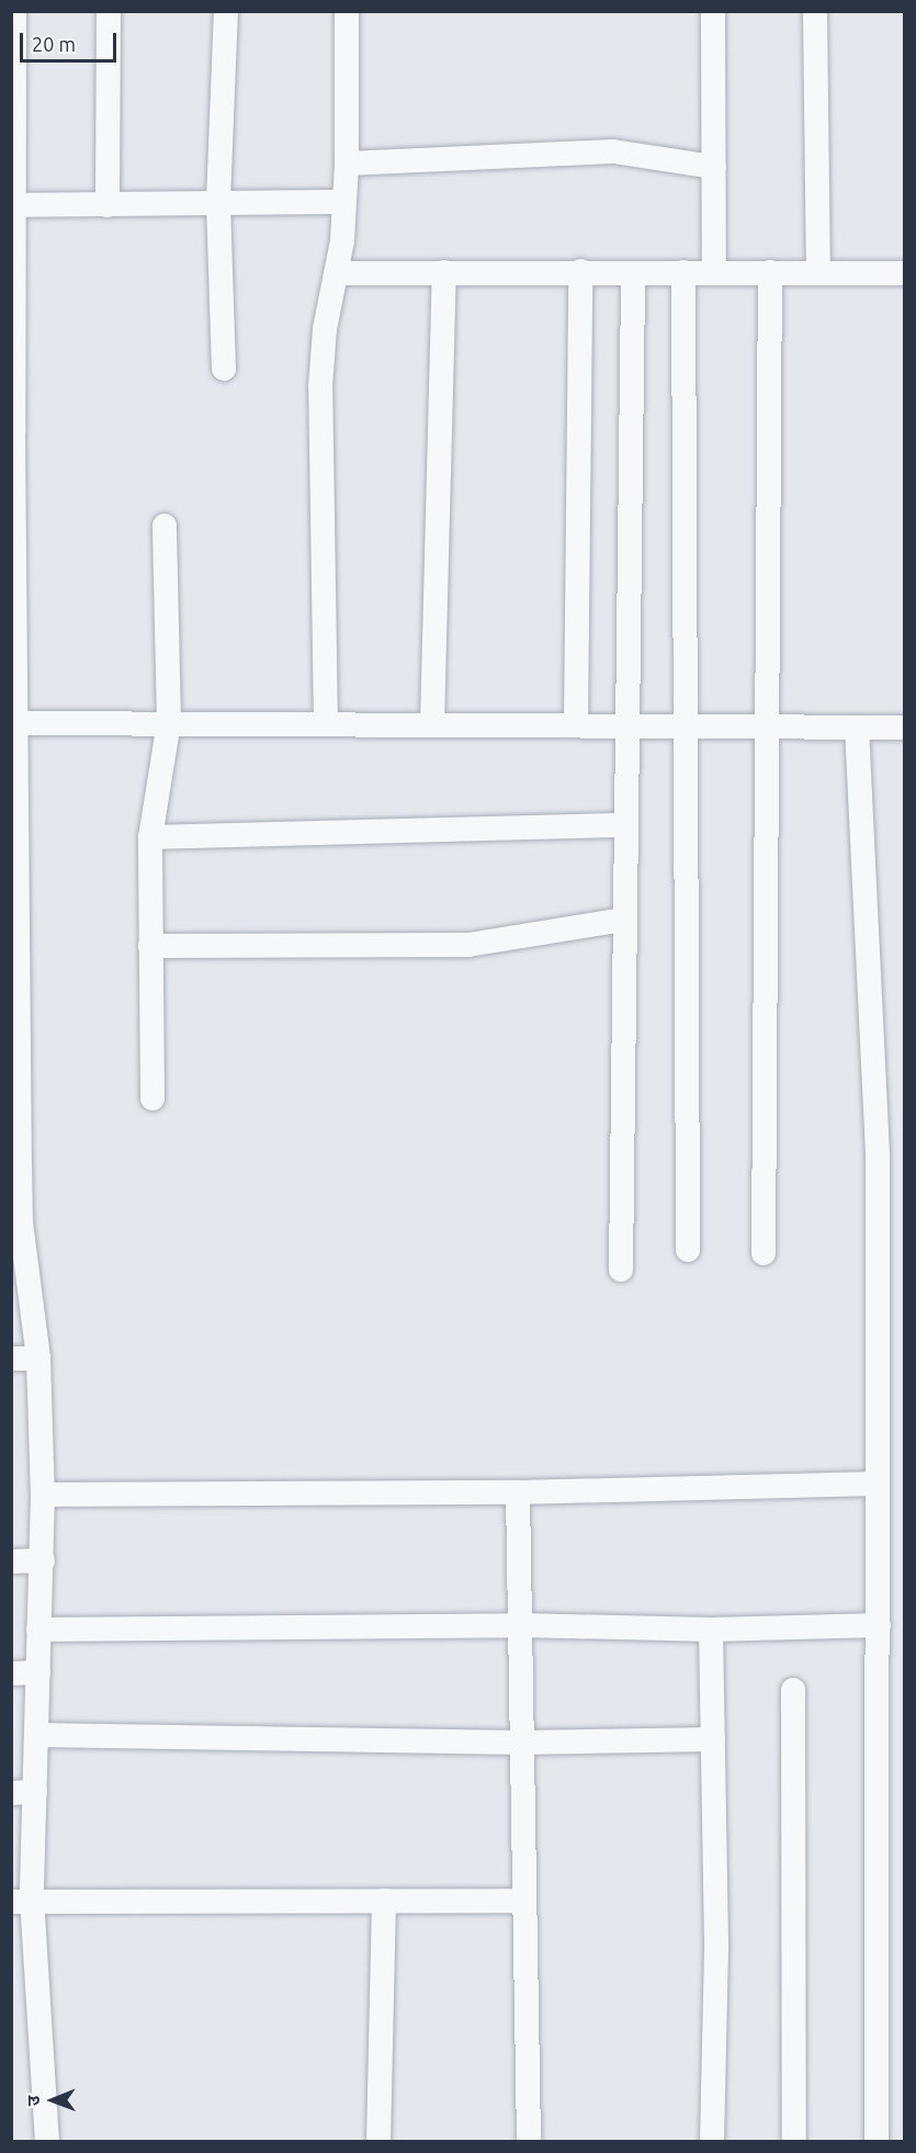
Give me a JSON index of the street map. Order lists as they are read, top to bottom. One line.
{"scale_bar":"20 m","north":"left"}
